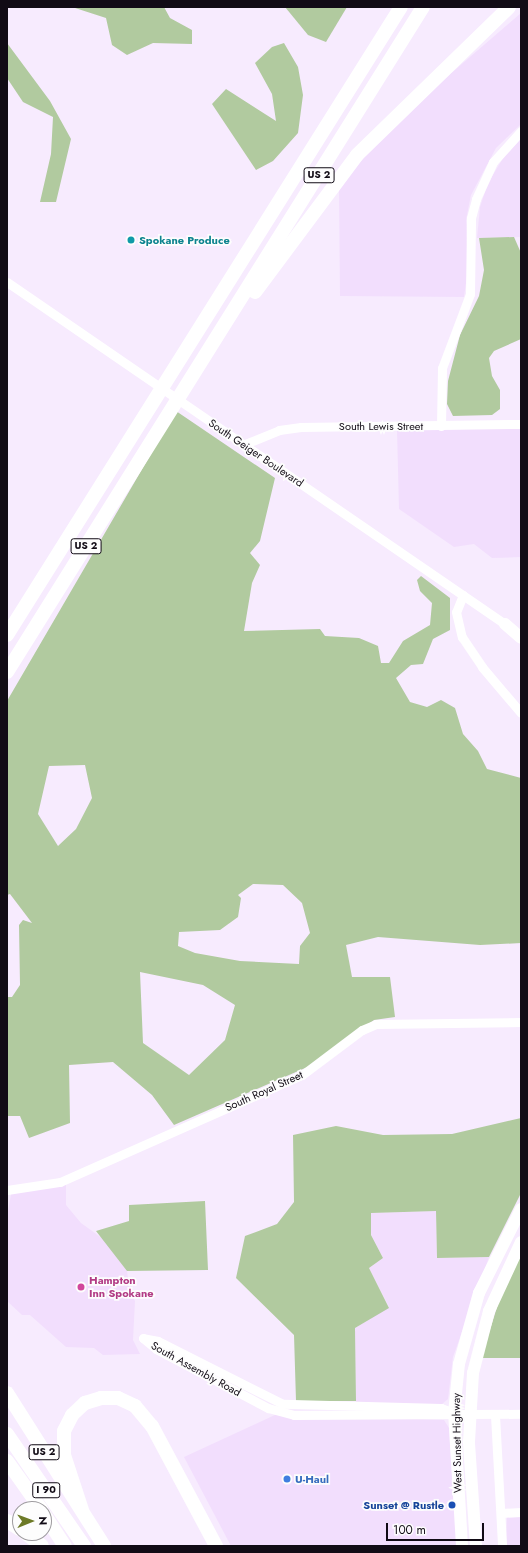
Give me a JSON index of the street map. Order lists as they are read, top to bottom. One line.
{"streets":{"highway":["US 2","I 90"],"main road":["West Sunset Highway"],"street":["South Lewis Street","South Geiger Boulevard","South Royal Street","South Assembly Road"]},"crossings":[["South Lewis Street","South Geiger Boulevard"],["South Assembly Road","West Sunset Highway"]],"places":["Spokane Produce","Hampton Inn Spokane","U-Haul","Sunset @ Rustle"],"scale_bar":"100 m","north":"right"}
